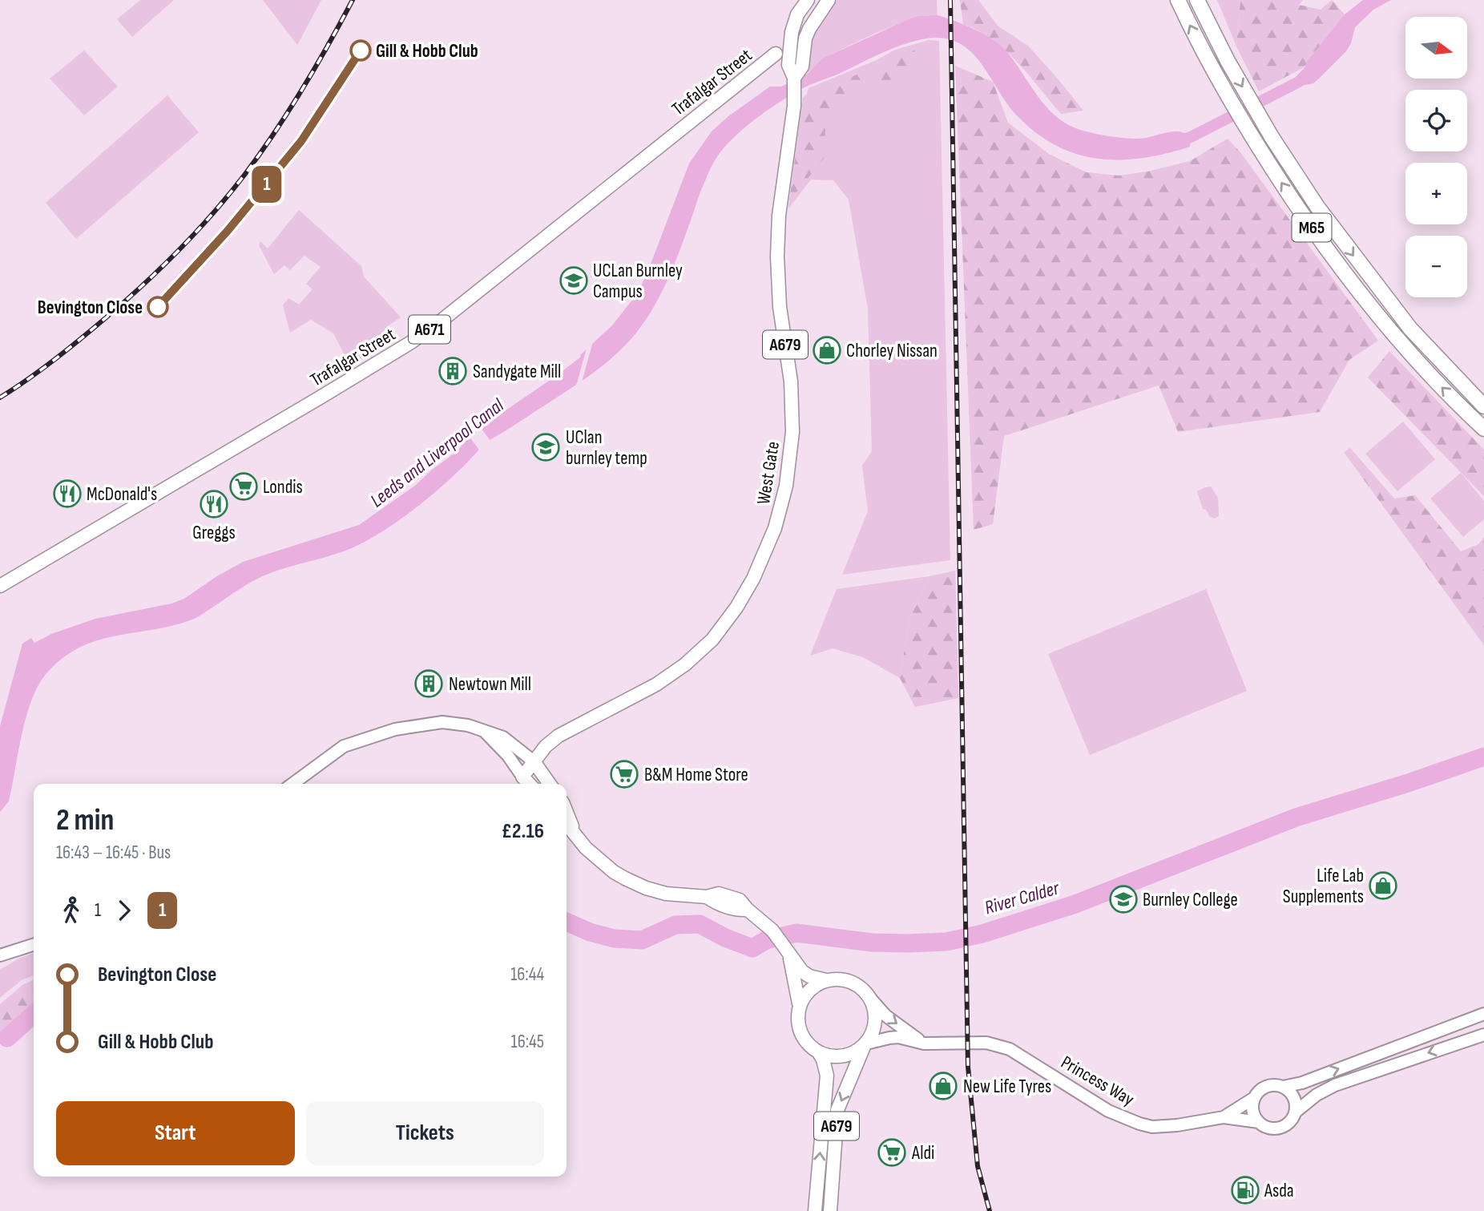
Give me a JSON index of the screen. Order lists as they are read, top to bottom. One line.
{"streets":{"highway":["M65"],"main road":["Trafalgar Street","A671","A679","West Gate","Princess Way"]},"crossings":[["Trafalgar Street","A671"],["A671","A679"],["A679","West Gate"],["A679","Princess Way"]],"water":["Leeds and Liverpool Canal","River Calder"],"places":{"other":["Gill & Hobb Club","Bevington Close"],"school or university":["UCLan Burnley Campus","UClan burnley temp","Burnley College"],"shop":["Chorley Nissan","Life Lab Supplements","New Life Tyres"],"building":["Sandygate Mill","Newtown Mill"],"supermarket":["Londis","B&M Home Store","Aldi"],"restaurant":["McDonald's","Greggs"],"fuel station":["Asda"]},"lines":["bus line 1"],"north":"right","page":{"on_map":"1","map_buttons":["+","−"],"heading":["2 min","16:43 – 16:45 · Bus","£2.16"],"legs":["1","1"],"list":[{"name":"Bevington Close","value":"16:44"},{"name":"Gill & Hobb Club","value":"16:45"}],"buttons":["Start","Tickets"]}}
